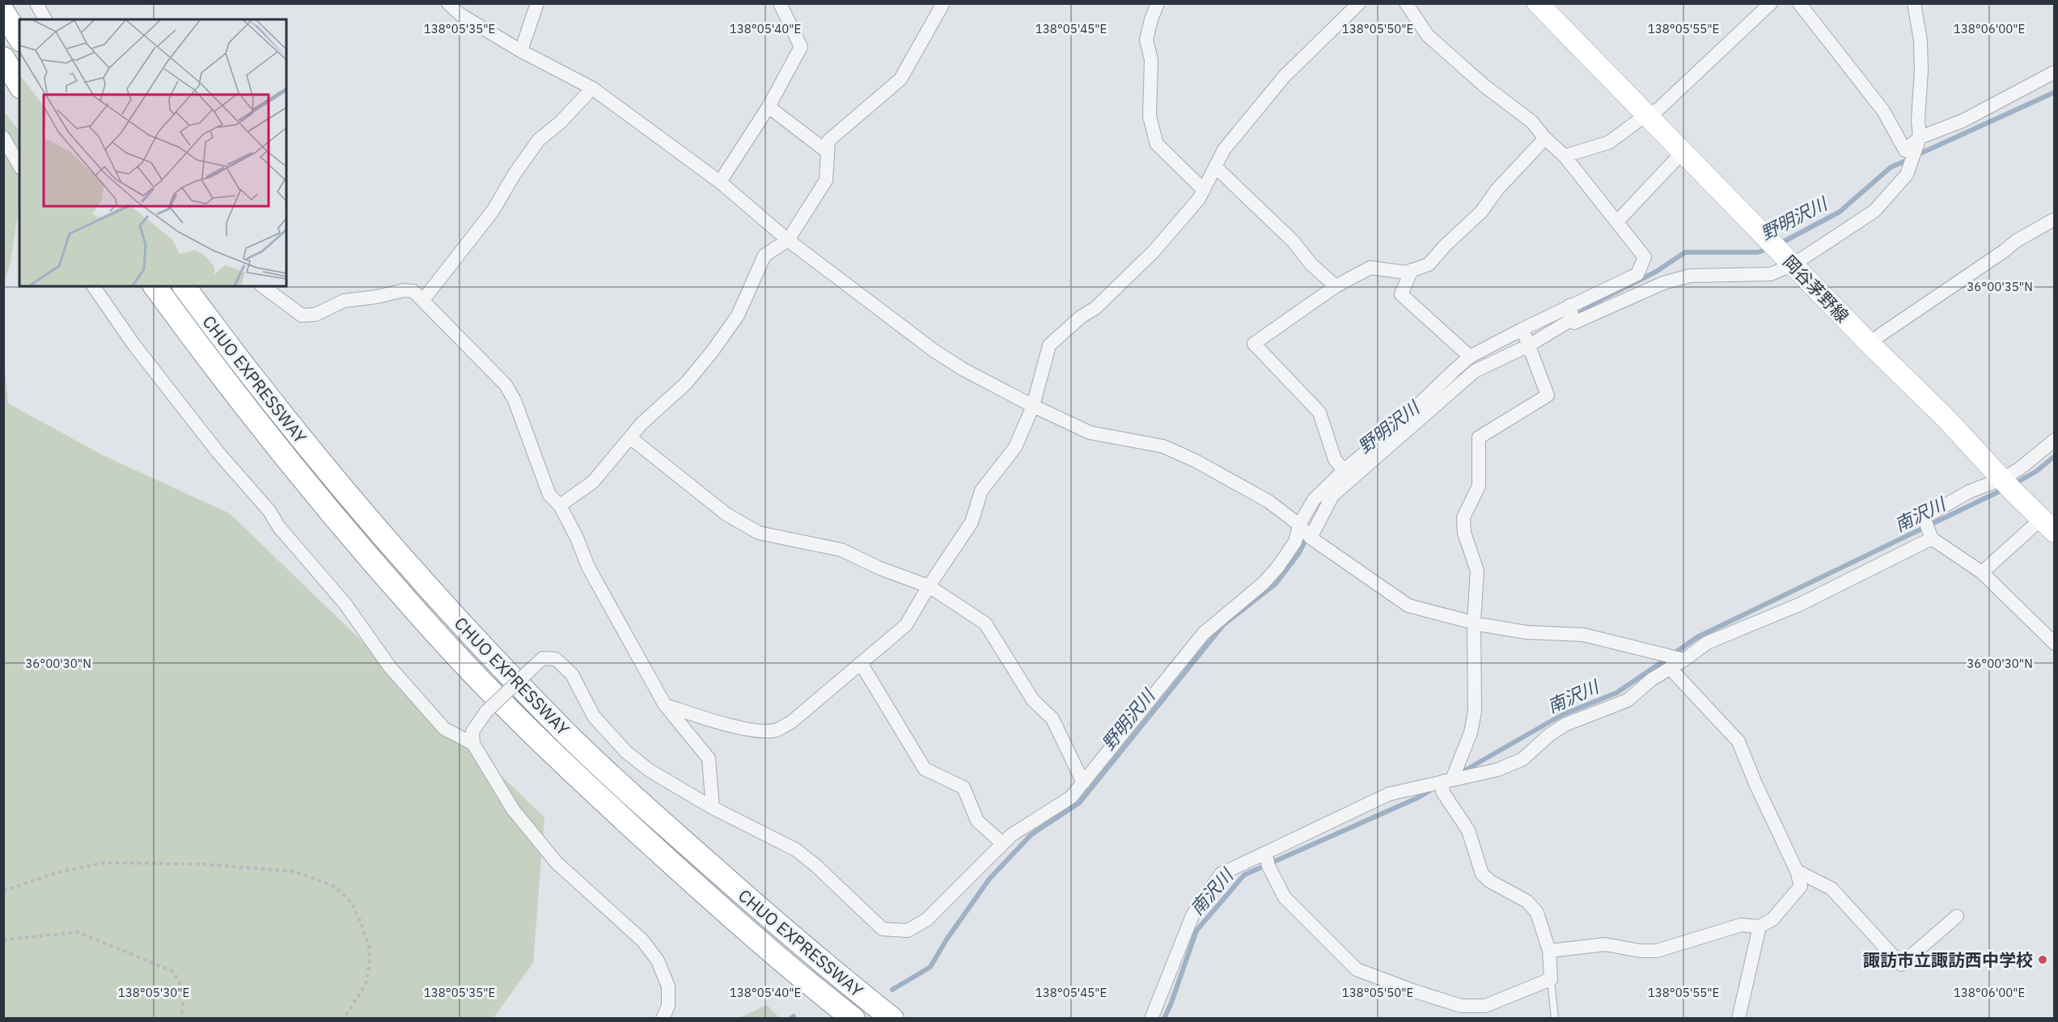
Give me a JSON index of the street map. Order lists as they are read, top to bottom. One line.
{"streets":{"highway":["CHUO EXPRESSWAY"],"main road":["岡谷茅野線"]},"water":["野明沢川","南沢川"],"places":["諏訪市立諏訪西中学校"],"coordinates":["138°05'35\"E","138°05'40\"E","138°05'45\"E","138°05'50\"E","138°05'55\"E","138°06'00\"E","36°00'35\"N","36°00'30\"N","138°05'30\"E"]}
